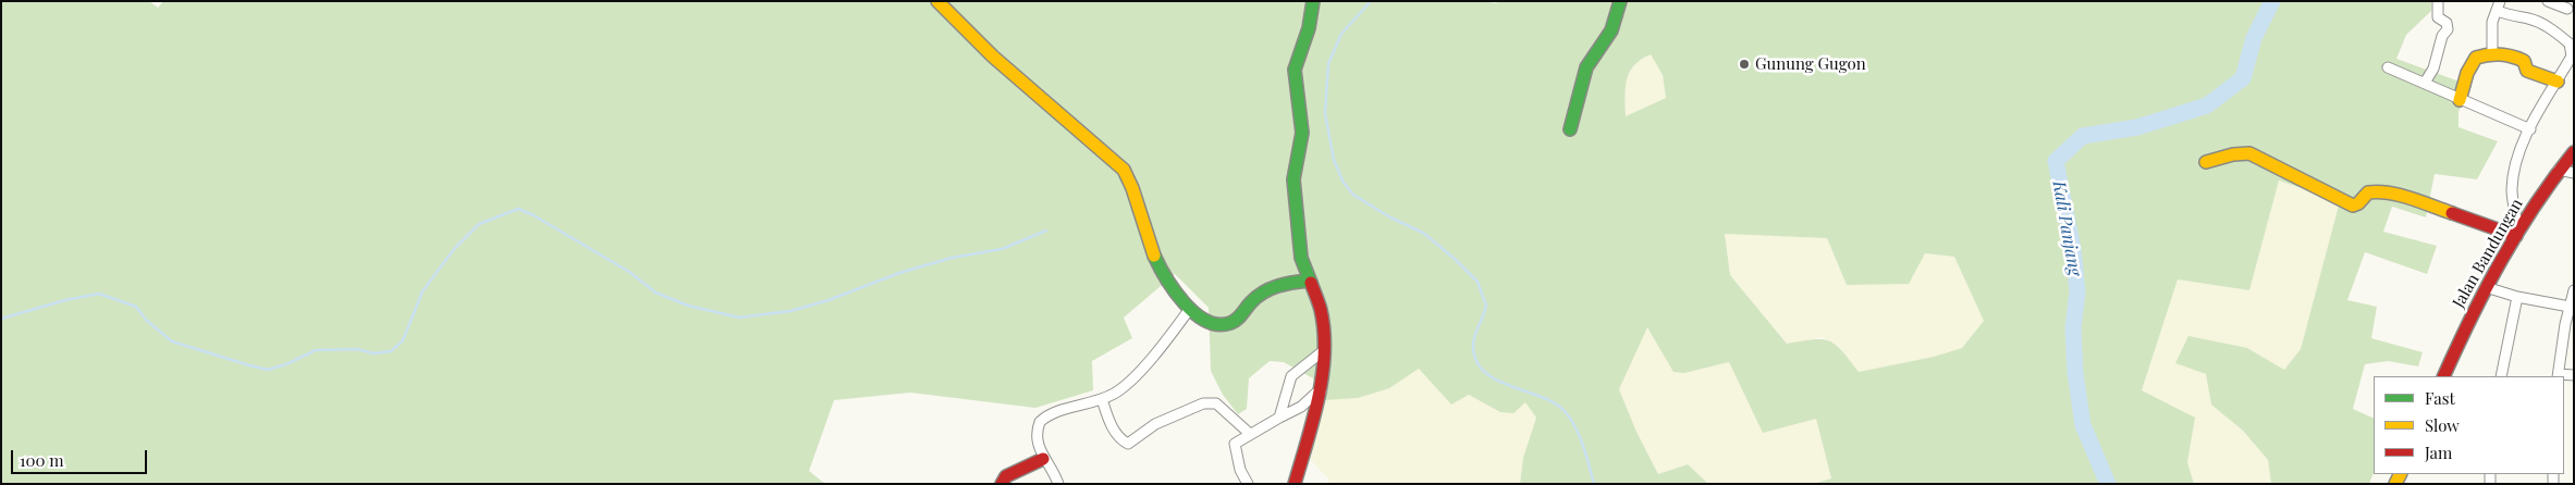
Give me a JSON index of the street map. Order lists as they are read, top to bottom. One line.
{"streets":{"street":["Jalan Bandungan"]},"water":["Kali Panjang"],"places":["Gunung Gugon"],"legend":["Fast","Slow","Jam"],"scale_bar":"100 m"}
